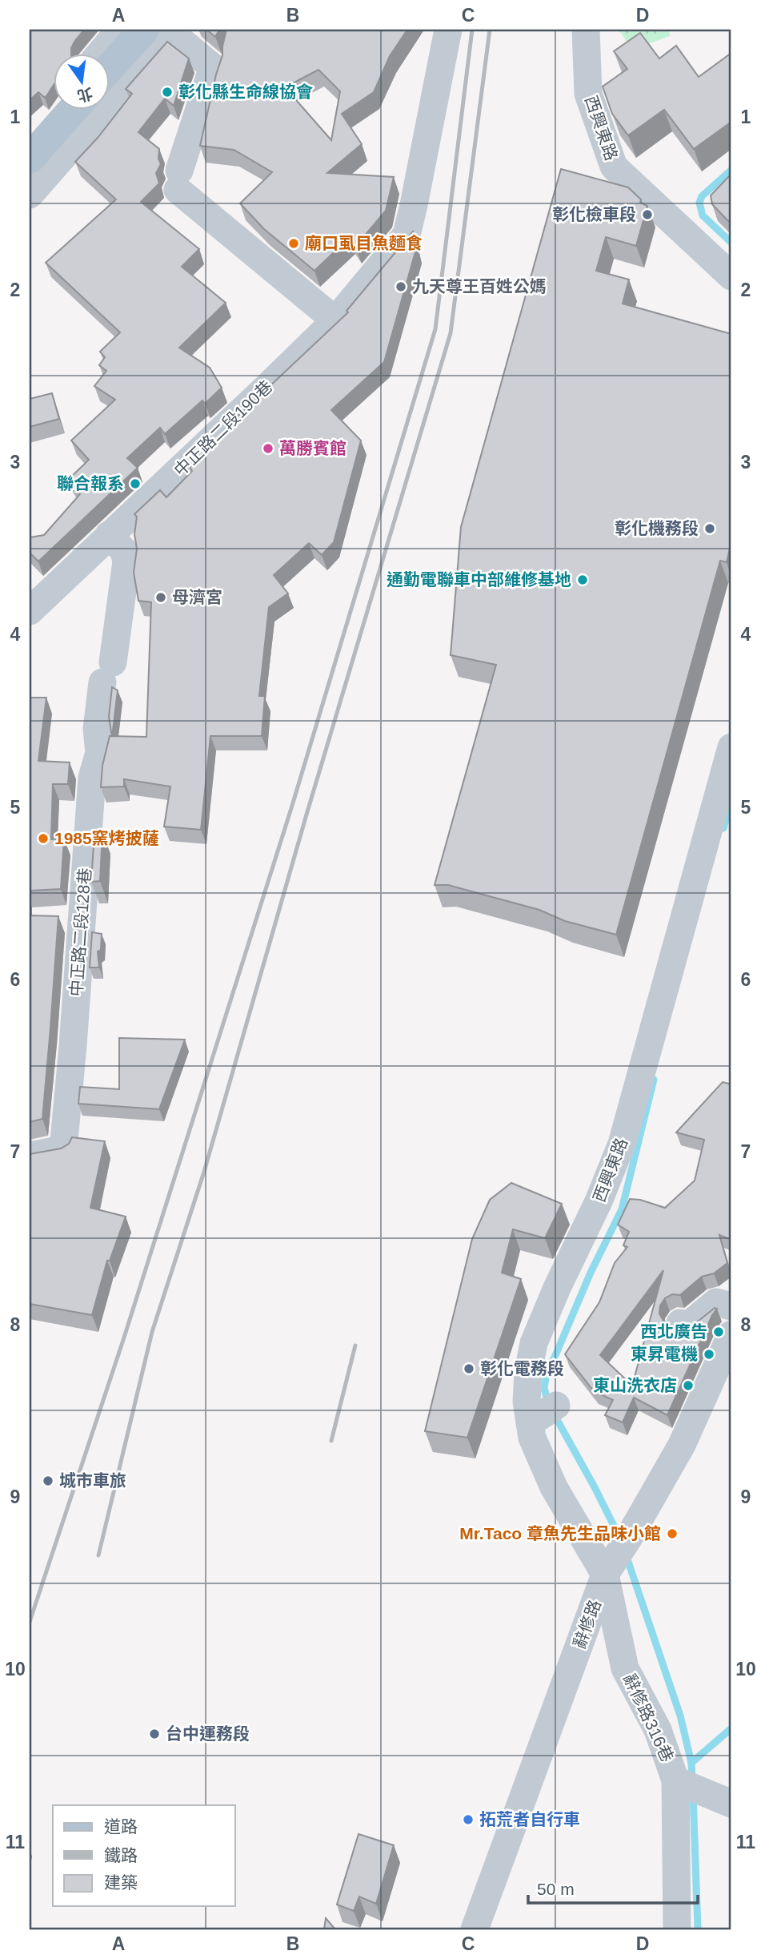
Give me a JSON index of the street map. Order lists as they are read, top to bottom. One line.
{"streets":{"street":["西興東路","中正路二段190巷","中正路二段128巷","辭修路","辭修路316巷"]},"crossings":[["西興東路","辭修路"],["西興東路","辭修路316巷"],["中正路二段190巷","中正路二段128巷"],["辭修路","辭修路316巷"]],"places":["彰化縣生命線協會","彰化檢車段","廟口虱目魚麵食","九天尊王百姓公媽","萬勝賓館","聯合報系","彰化機務段","通勤電聯車中部維修基地","母濟宮","1985窯烤披薩","西北廣告","東昇電機","彰化電務段","東山洗衣店","城市車旅","Mr.Taco 章魚先生品味小館","台中運務段","拓荒者自行車"],"legend":["道路","鐵路","建築"],"scale_bar":"50 m","north":"bottom","grid":{"columns":["A","B","C","D"],"rows":["1","2","3","4","5","6","7","8","9","10","11"]}}
